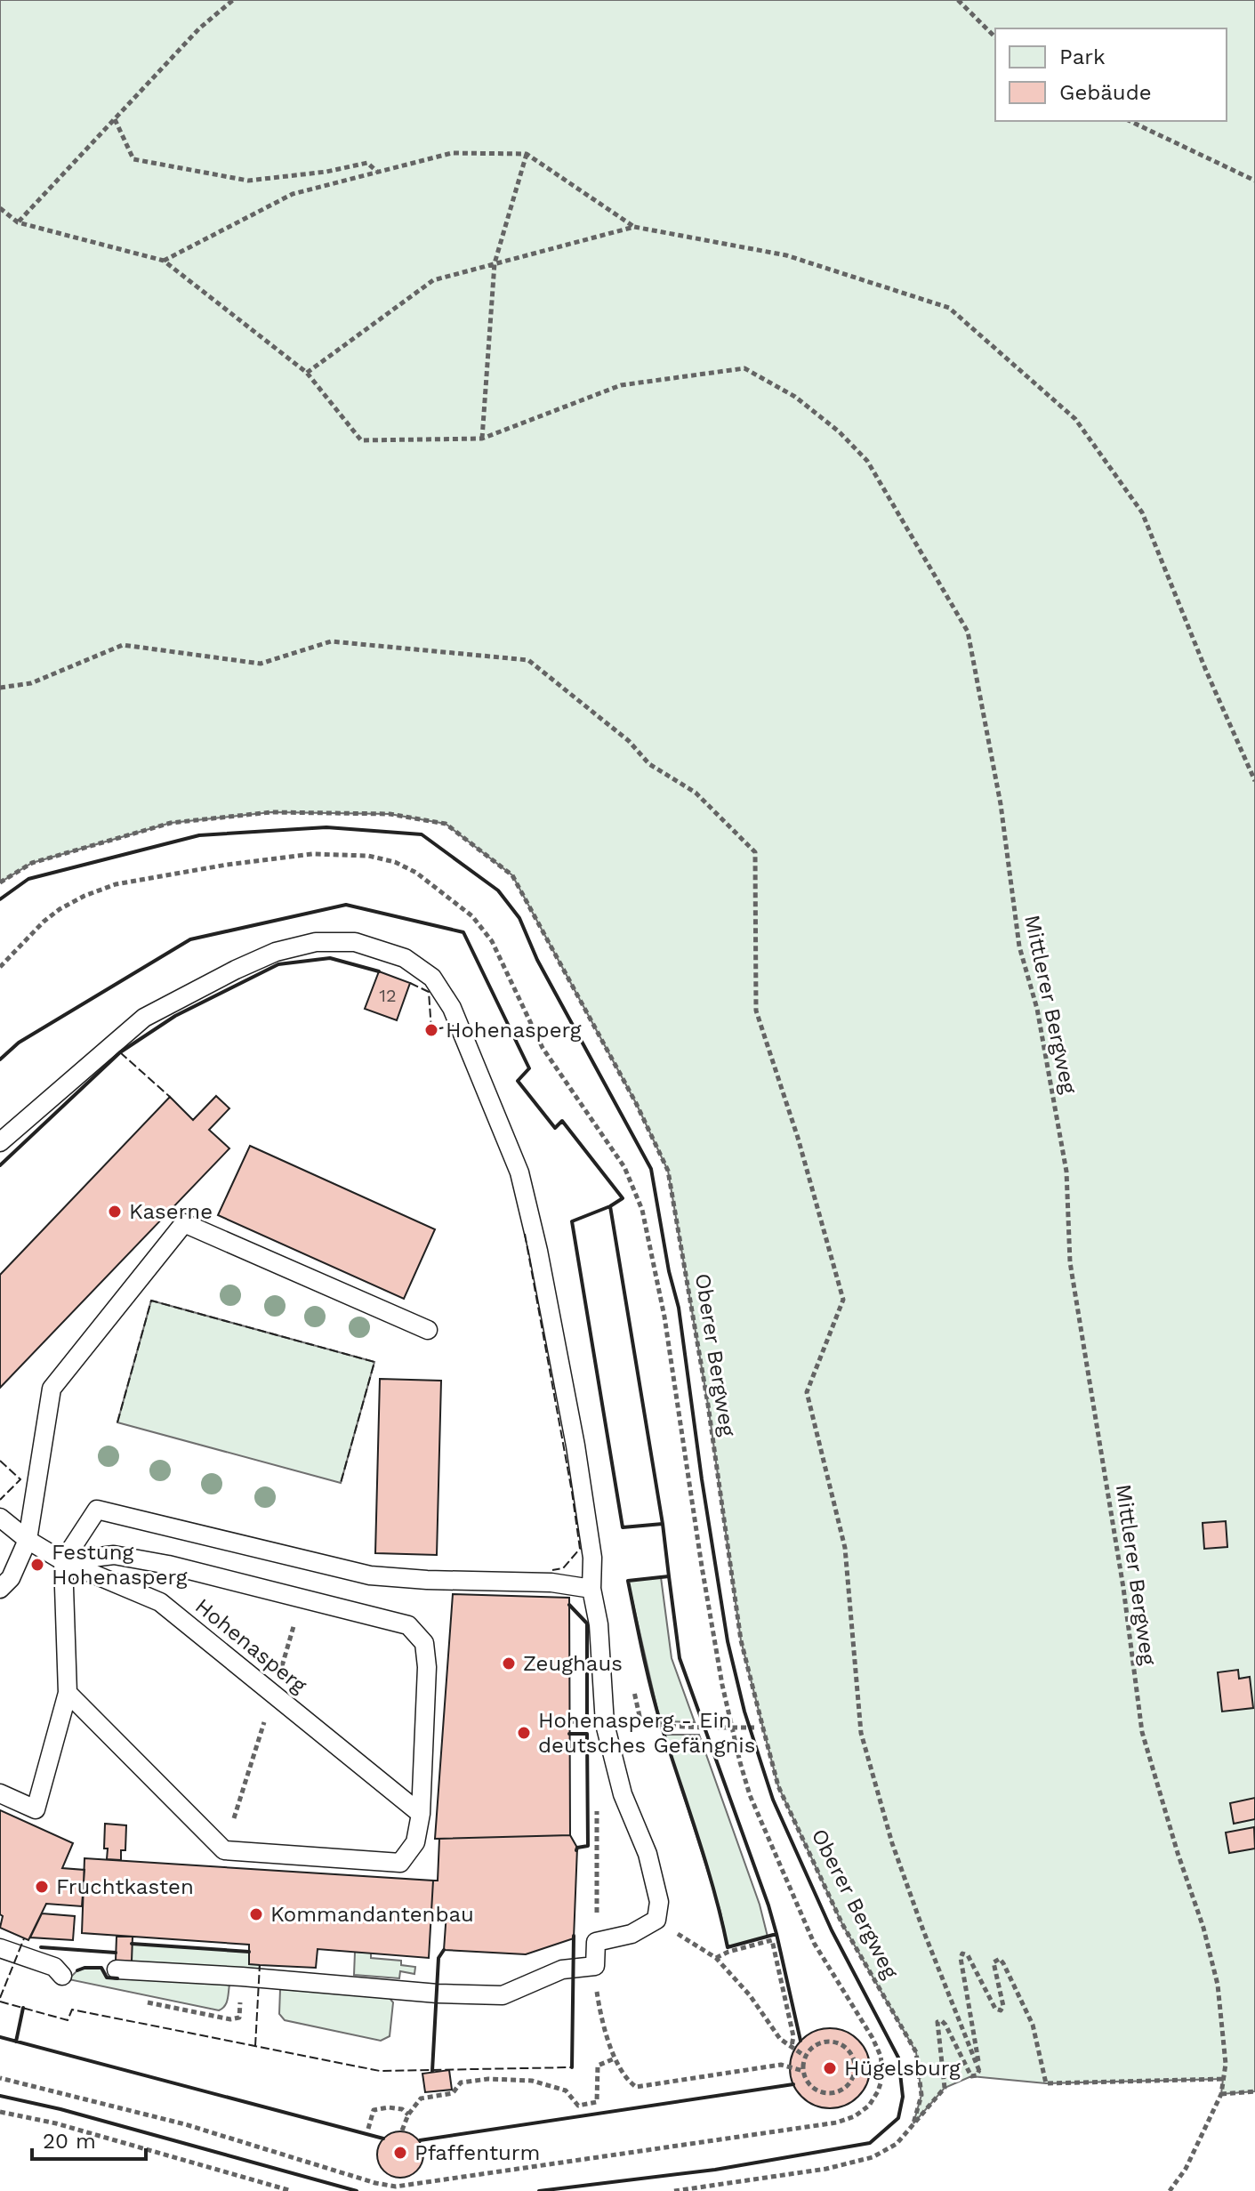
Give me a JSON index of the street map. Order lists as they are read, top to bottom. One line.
{"streets":{"lane":["Hohenasperg"],"path":["Mittlerer Bergweg","Oberer Bergweg"]},"places":["Hohenasperg","Kaserne","Festung Hohenasperg","Zeughaus","Hohenasperg - Ein deutsches Gefängnis","Fruchtkasten","Kommandantenbau","Hügelsburg","Pfaffenturm"],"house_numbers":["12"],"legend":["Park","Gebäude"],"scale_bar":"20 m"}
